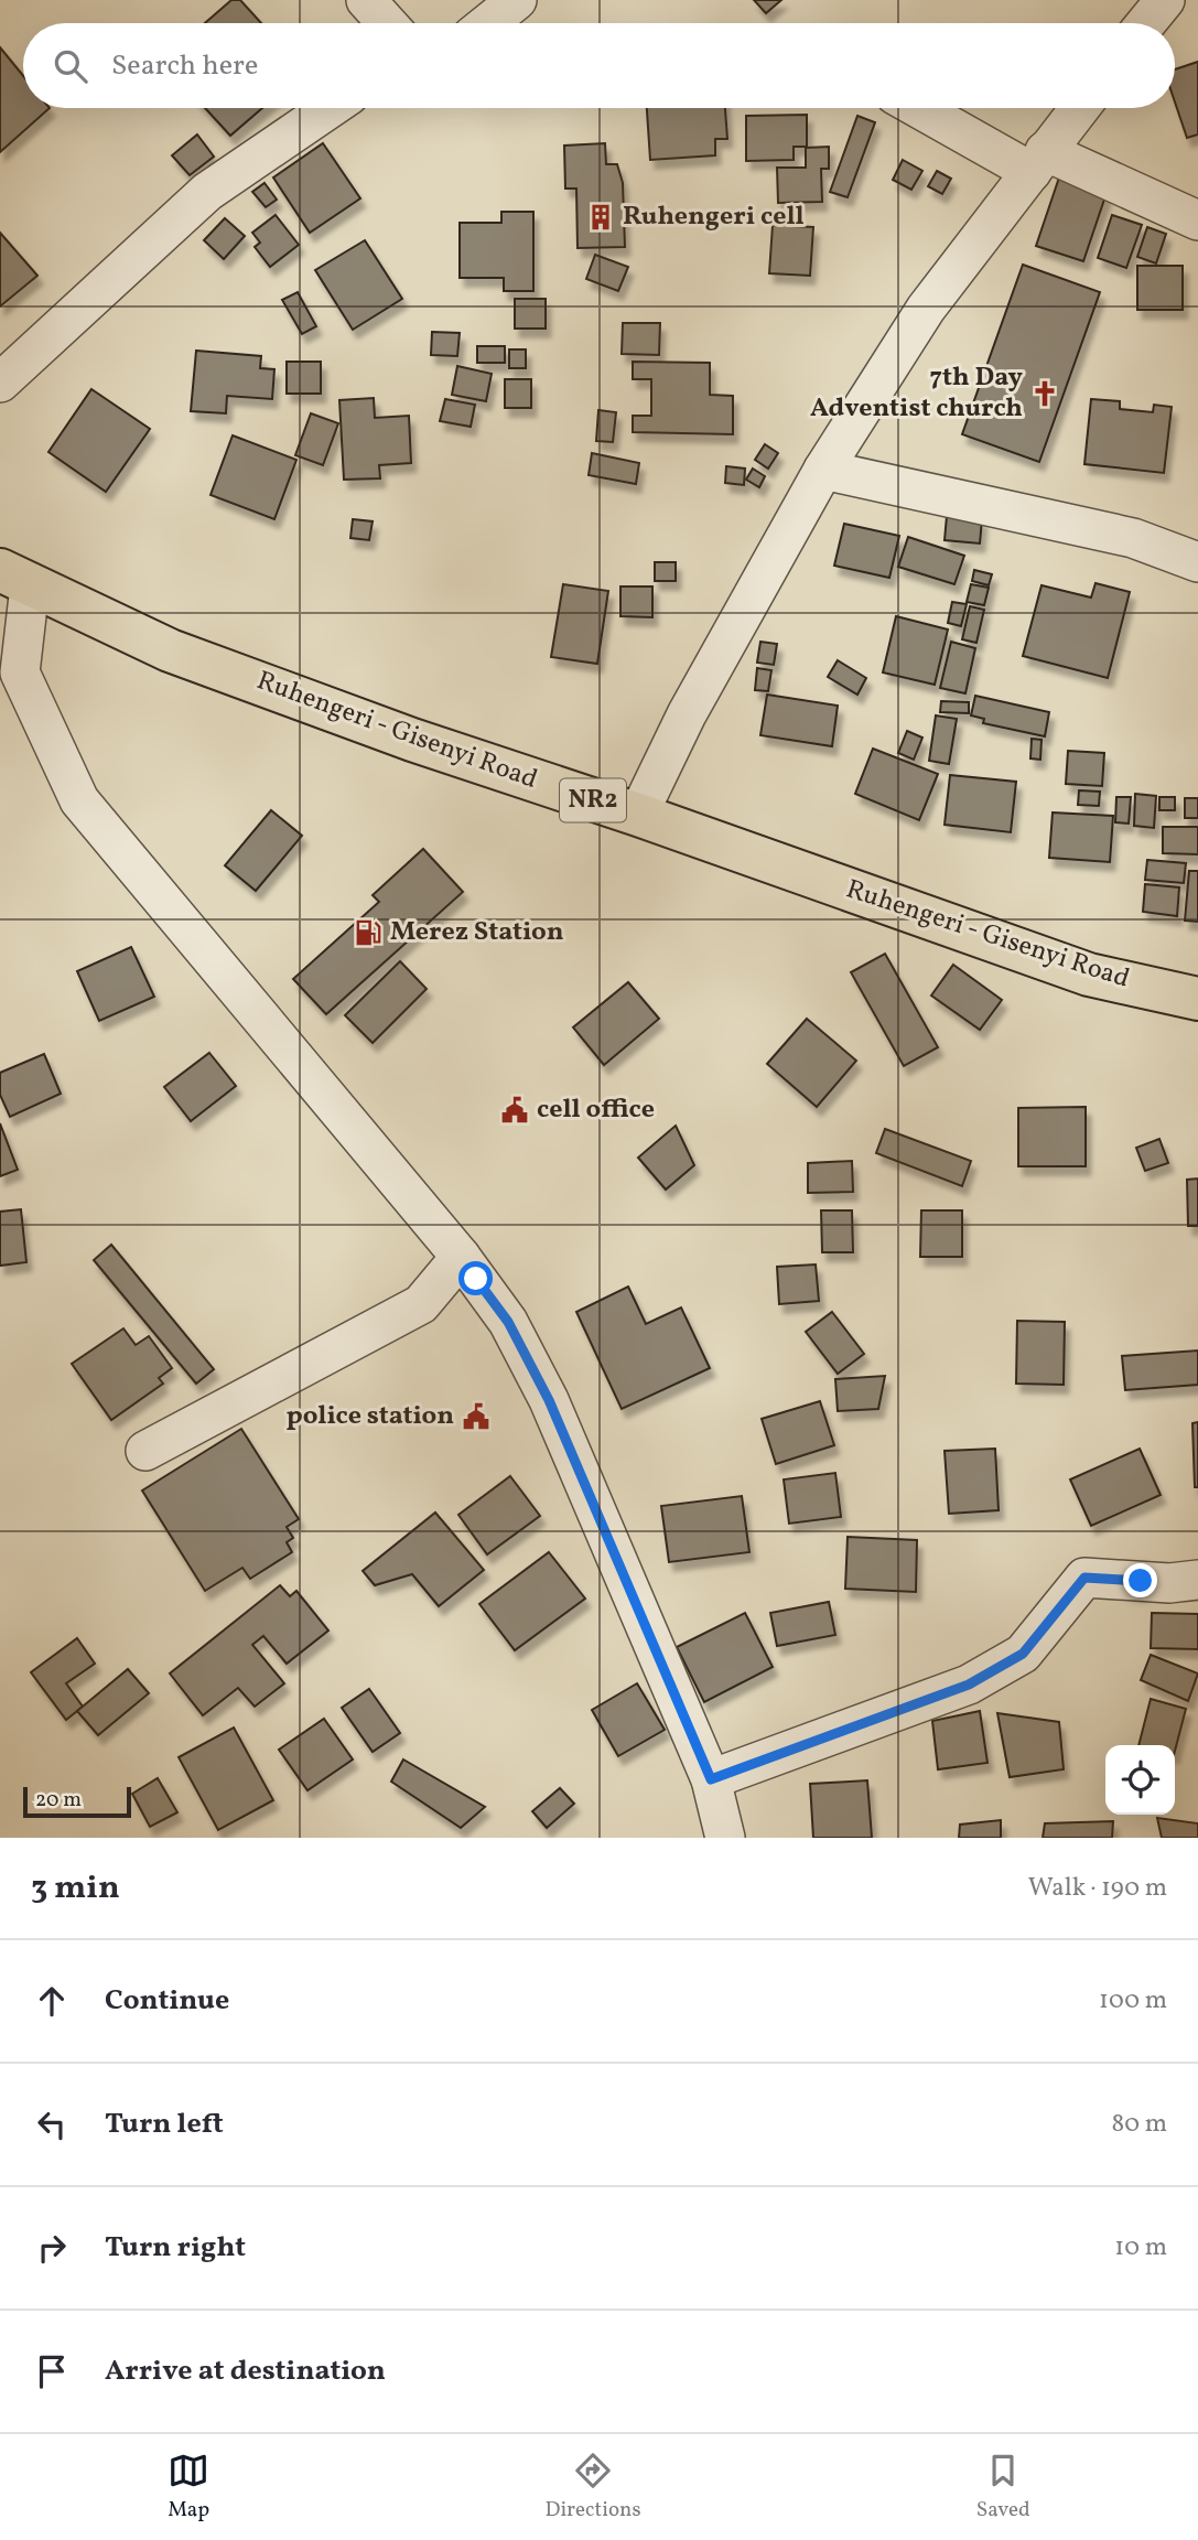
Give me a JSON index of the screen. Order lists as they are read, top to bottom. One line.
{"streets":{"highway":["Ruhengeri - Gisenyi Road","NR2"]},"places":{"building":["Ruhengeri cell"],"church":["7th Day Adventist church"],"fuel station":["Merez Station"],"public building":["cell office","police station"]},"scale_bar":"20 m","page":{"search":"Search here","scale":"20 m","heading":["3 min","Walk · 190 m"],"list":[["Continue","100 m"],["Turn left","80 m"],["Turn right","10 m"],"Arrive at destination"],"nav":["Map","Directions","Saved"]}}
